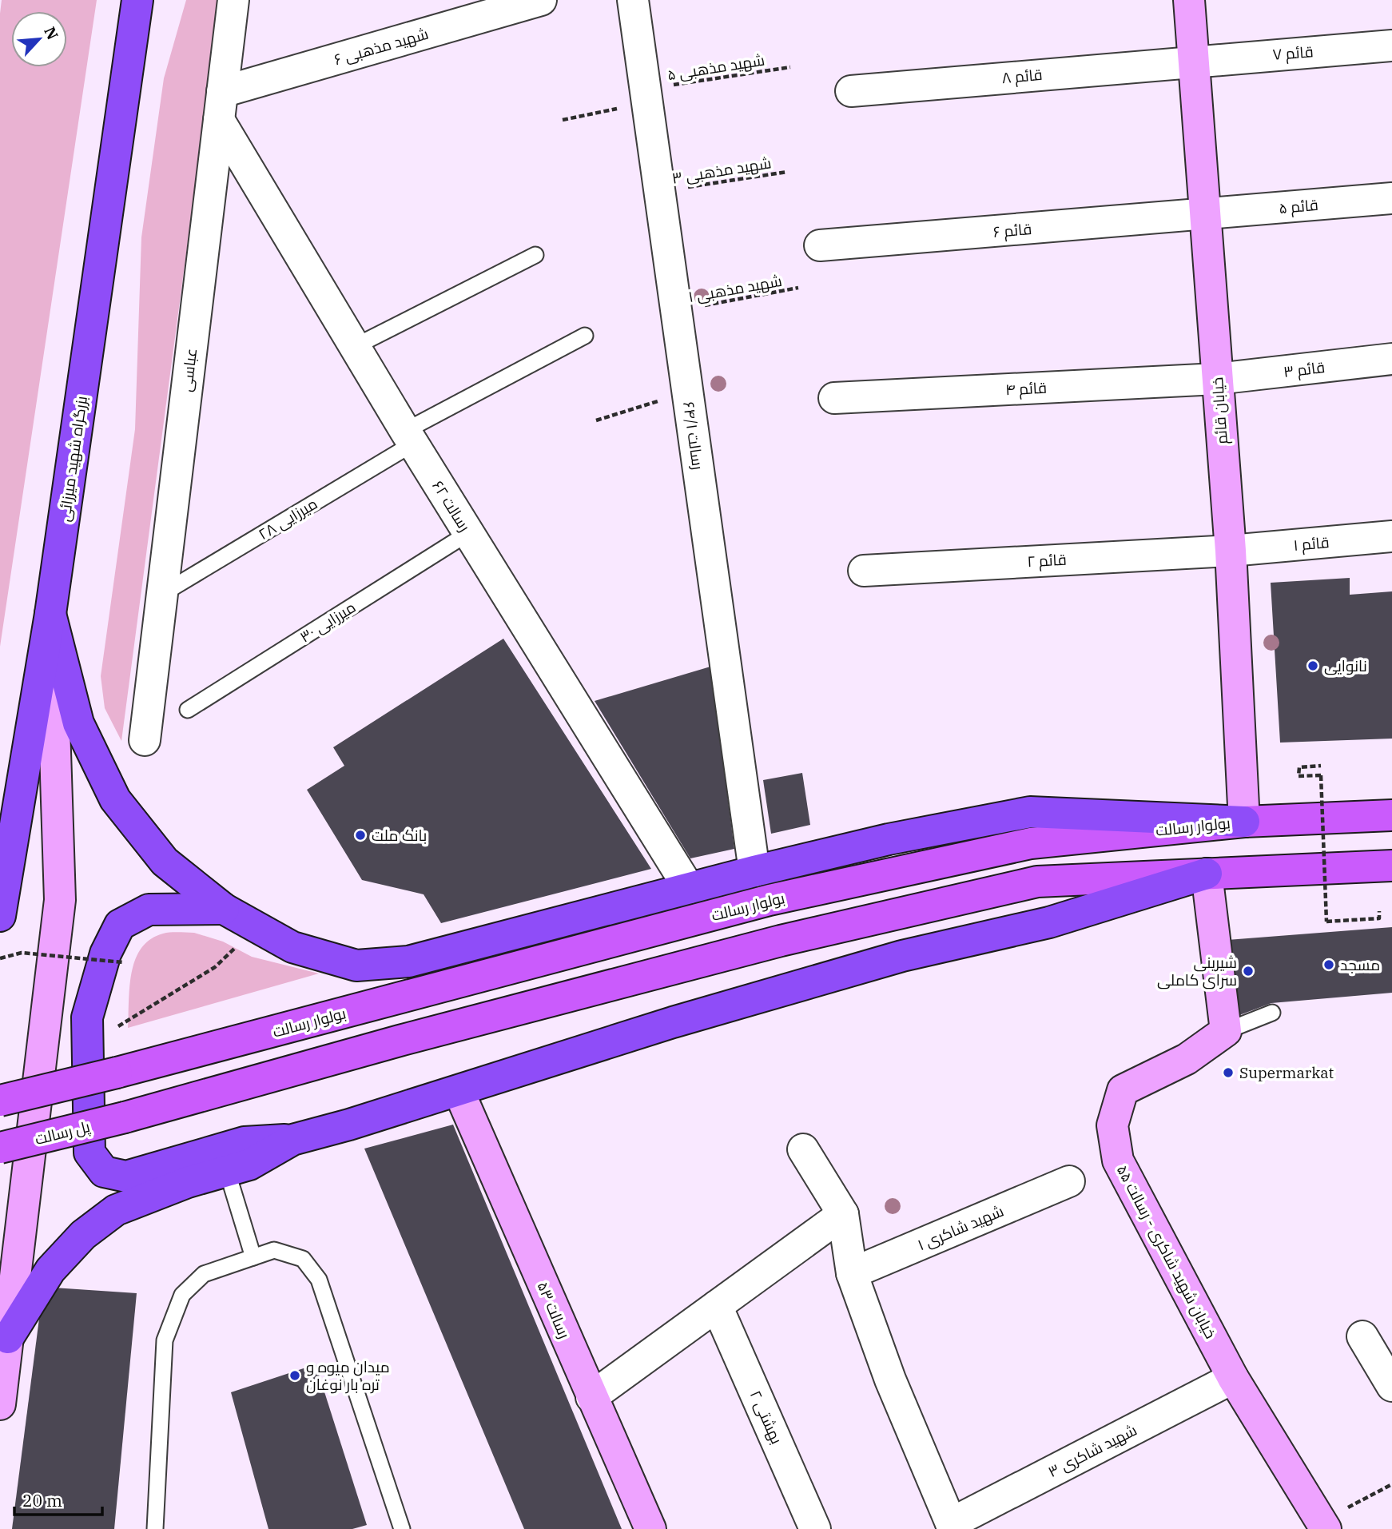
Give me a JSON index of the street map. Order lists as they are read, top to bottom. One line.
{"streets":{"highway":["بزرگراه شهید میرزائی"],"main road":["بولوار رسالت","پل رسالت"],"street":["شهید مذهبی ۶","قائم ۷","قائم ۸","قائم ۵","قائم ۶","قائم ۳","عباسی","قائم ۴","خیابان قائم","رسالت ۶۴/۱","رسالت ۶۲","قائم ۱","قائم ۲","شهید شاکری ۱","خیابان شهید شاکری - رسالت ۵۵","رسالت ۵۳","بهشتی ۲","شهید شاکری ۳"],"lane":["میرزایی ۲۸","میرزایی ۳۰"],"path":["شهید مذهبی ۵","شهید مذهبی ۳","شهید مذهبی ۱"]},"crossings":[["شهید مذهبی ۶","عباسی"],["شهید مذهبی ۶","رسالت ۶۲"],["قائم ۷","قائم ۸"],["قائم ۷","خیابان قائم"],["شهید مذهبی ۵","رسالت ۶۴/۱"],["قائم ۸","خیابان قائم"],["شهید مذهبی ۳","رسالت ۶۴/۱"],["قائم ۵","قائم ۶"],["قائم ۵","خیابان قائم"],["قائم ۶","خیابان قائم"],["شهید مذهبی ۱","رسالت ۶۴/۱"],["قائم ۳","قائم ۴"],["قائم ۳","خیابان قائم"],["عباسی","رسالت ۶۲"],["عباسی","میرزایی ۲۸"],["قائم ۴","خیابان قائم"],["خیابان قائم","قائم ۱"],["خیابان قائم","قائم ۲"],["خیابان قائم","بولوار رسالت"],["رسالت ۶۲","میرزایی ۲۸"],["رسالت ۶۲","میرزایی ۳۰"],["قائم ۱","قائم ۲"],["خیابان شهید شاکری - رسالت ۵۵","شهید شاکری ۳"]],"places":["نانوایی","بانک ملت","مسجد","شیرینی سرای کاملی","Supermarkat","میدان میوه و تره بار نوغان"],"scale_bar":"20 m","north":"top right"}
